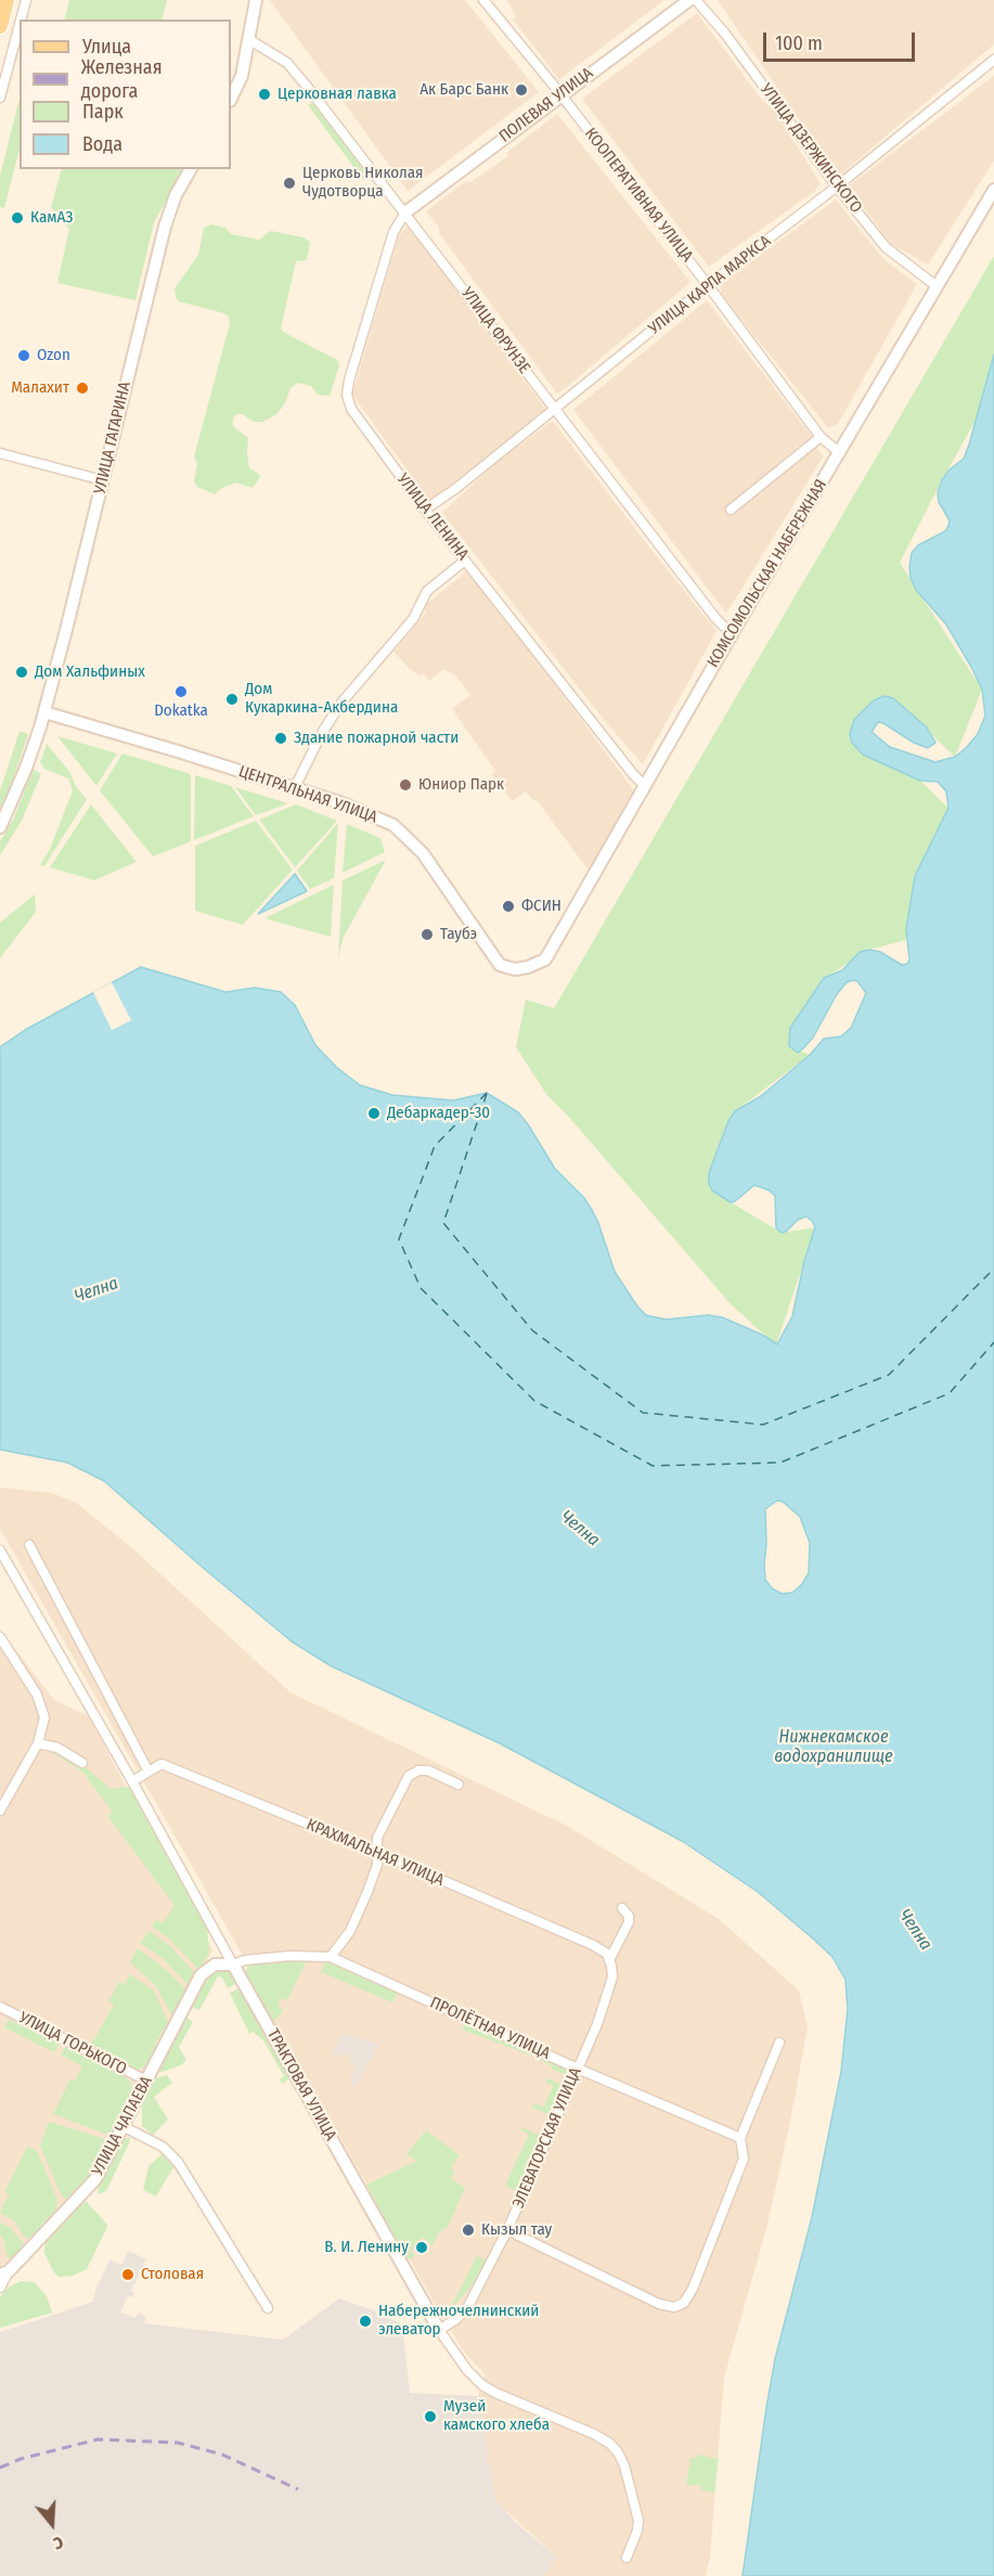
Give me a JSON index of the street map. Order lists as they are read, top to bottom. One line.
{"streets":{"street":["ПОЛЕВАЯ УЛИЦА","УЛИЦА ДЗЕРЖИНСКОГО","КООПЕРАТИВНАЯ УЛИЦА","УЛИЦА КАРЛА МАРКСА","УЛИЦА ФРУНЗЕ","УЛИЦА ГАГАРИНА","УЛИЦА ЛЕНИНА","КОМСОМОЛЬСКАЯ НАБЕРЕЖНАЯ","ЦЕНТРАЛЬНАЯ УЛИЦА","КРАХМАЛЬНАЯ УЛИЦА","ПРОЛЁТНАЯ УЛИЦА","УЛИЦА ГОРЬКОГО","ТРАКТОВАЯ УЛИЦА","УЛИЦА ЧАПАЕВА","ЭЛЕВАТОРСКАЯ УЛИЦА"]},"crossings":[["ПОЛЕВАЯ УЛИЦА","КООПЕРАТИВНАЯ УЛИЦА"],["ПОЛЕВАЯ УЛИЦА","УЛИЦА ФРУНЗЕ"],["ПОЛЕВАЯ УЛИЦА","УЛИЦА ЛЕНИНА"],["УЛИЦА ДЗЕРЖИНСКОГО","УЛИЦА КАРЛА МАРКСА"],["УЛИЦА ДЗЕРЖИНСКОГО","КОМСОМОЛЬСКАЯ НАБЕРЕЖНАЯ"],["КООПЕРАТИВНАЯ УЛИЦА","УЛИЦА КАРЛА МАРКСА"],["КООПЕРАТИВНАЯ УЛИЦА","КОМСОМОЛЬСКАЯ НАБЕРЕЖНАЯ"],["УЛИЦА КАРЛА МАРКСА","УЛИЦА ФРУНЗЕ"],["УЛИЦА КАРЛА МАРКСА","УЛИЦА ЛЕНИНА"],["УЛИЦА ФРУНЗЕ","УЛИЦА ЛЕНИНА"],["УЛИЦА ФРУНЗЕ","КОМСОМОЛЬСКАЯ НАБЕРЕЖНАЯ"],["УЛИЦА ГАГАРИНА","ЦЕНТРАЛЬНАЯ УЛИЦА"],["УЛИЦА ЛЕНИНА","КОМСОМОЛЬСКАЯ НАБЕРЕЖНАЯ"],["КОМСОМОЛЬСКАЯ НАБЕРЕЖНАЯ","ЦЕНТРАЛЬНАЯ УЛИЦА"],["КРАХМАЛЬНАЯ УЛИЦА","ТРАКТОВАЯ УЛИЦА"],["КРАХМАЛЬНАЯ УЛИЦА","ЭЛЕВАТОРСКАЯ УЛИЦА"],["ПРОЛЁТНАЯ УЛИЦА","ТРАКТОВАЯ УЛИЦА"],["ПРОЛЁТНАЯ УЛИЦА","УЛИЦА ЧАПАЕВА"],["ПРОЛЁТНАЯ УЛИЦА","ЭЛЕВАТОРСКАЯ УЛИЦА"],["УЛИЦА ГОРЬКОГО","УЛИЦА ЧАПАЕВА"],["ТРАКТОВАЯ УЛИЦА","УЛИЦА ЧАПАЕВА"],["ТРАКТОВАЯ УЛИЦА","ЭЛЕВАТОРСКАЯ УЛИЦА"]],"water":["Челна","Нижнекамское водохранилище"],"places":["Ак Барс Банк","Церковная лавка","Церковь Николая Чудотворца","КамАЗ","Ozon","Малахит","Дом Хальфиных","Dokatka","Дом Кукаркина-Акбердина","Здание пожарной части","Юниор Парк","ФСИН","Таубэ","Дебаркадер-30","Кызыл тау","В. И. Ленину","Столовая","Набережночелнинский элеватор","Музей камского хлеба"],"legend":["Улица","Железная дорога","Парк","Вода"],"scale_bar":"100 m","north":"bottom"}
